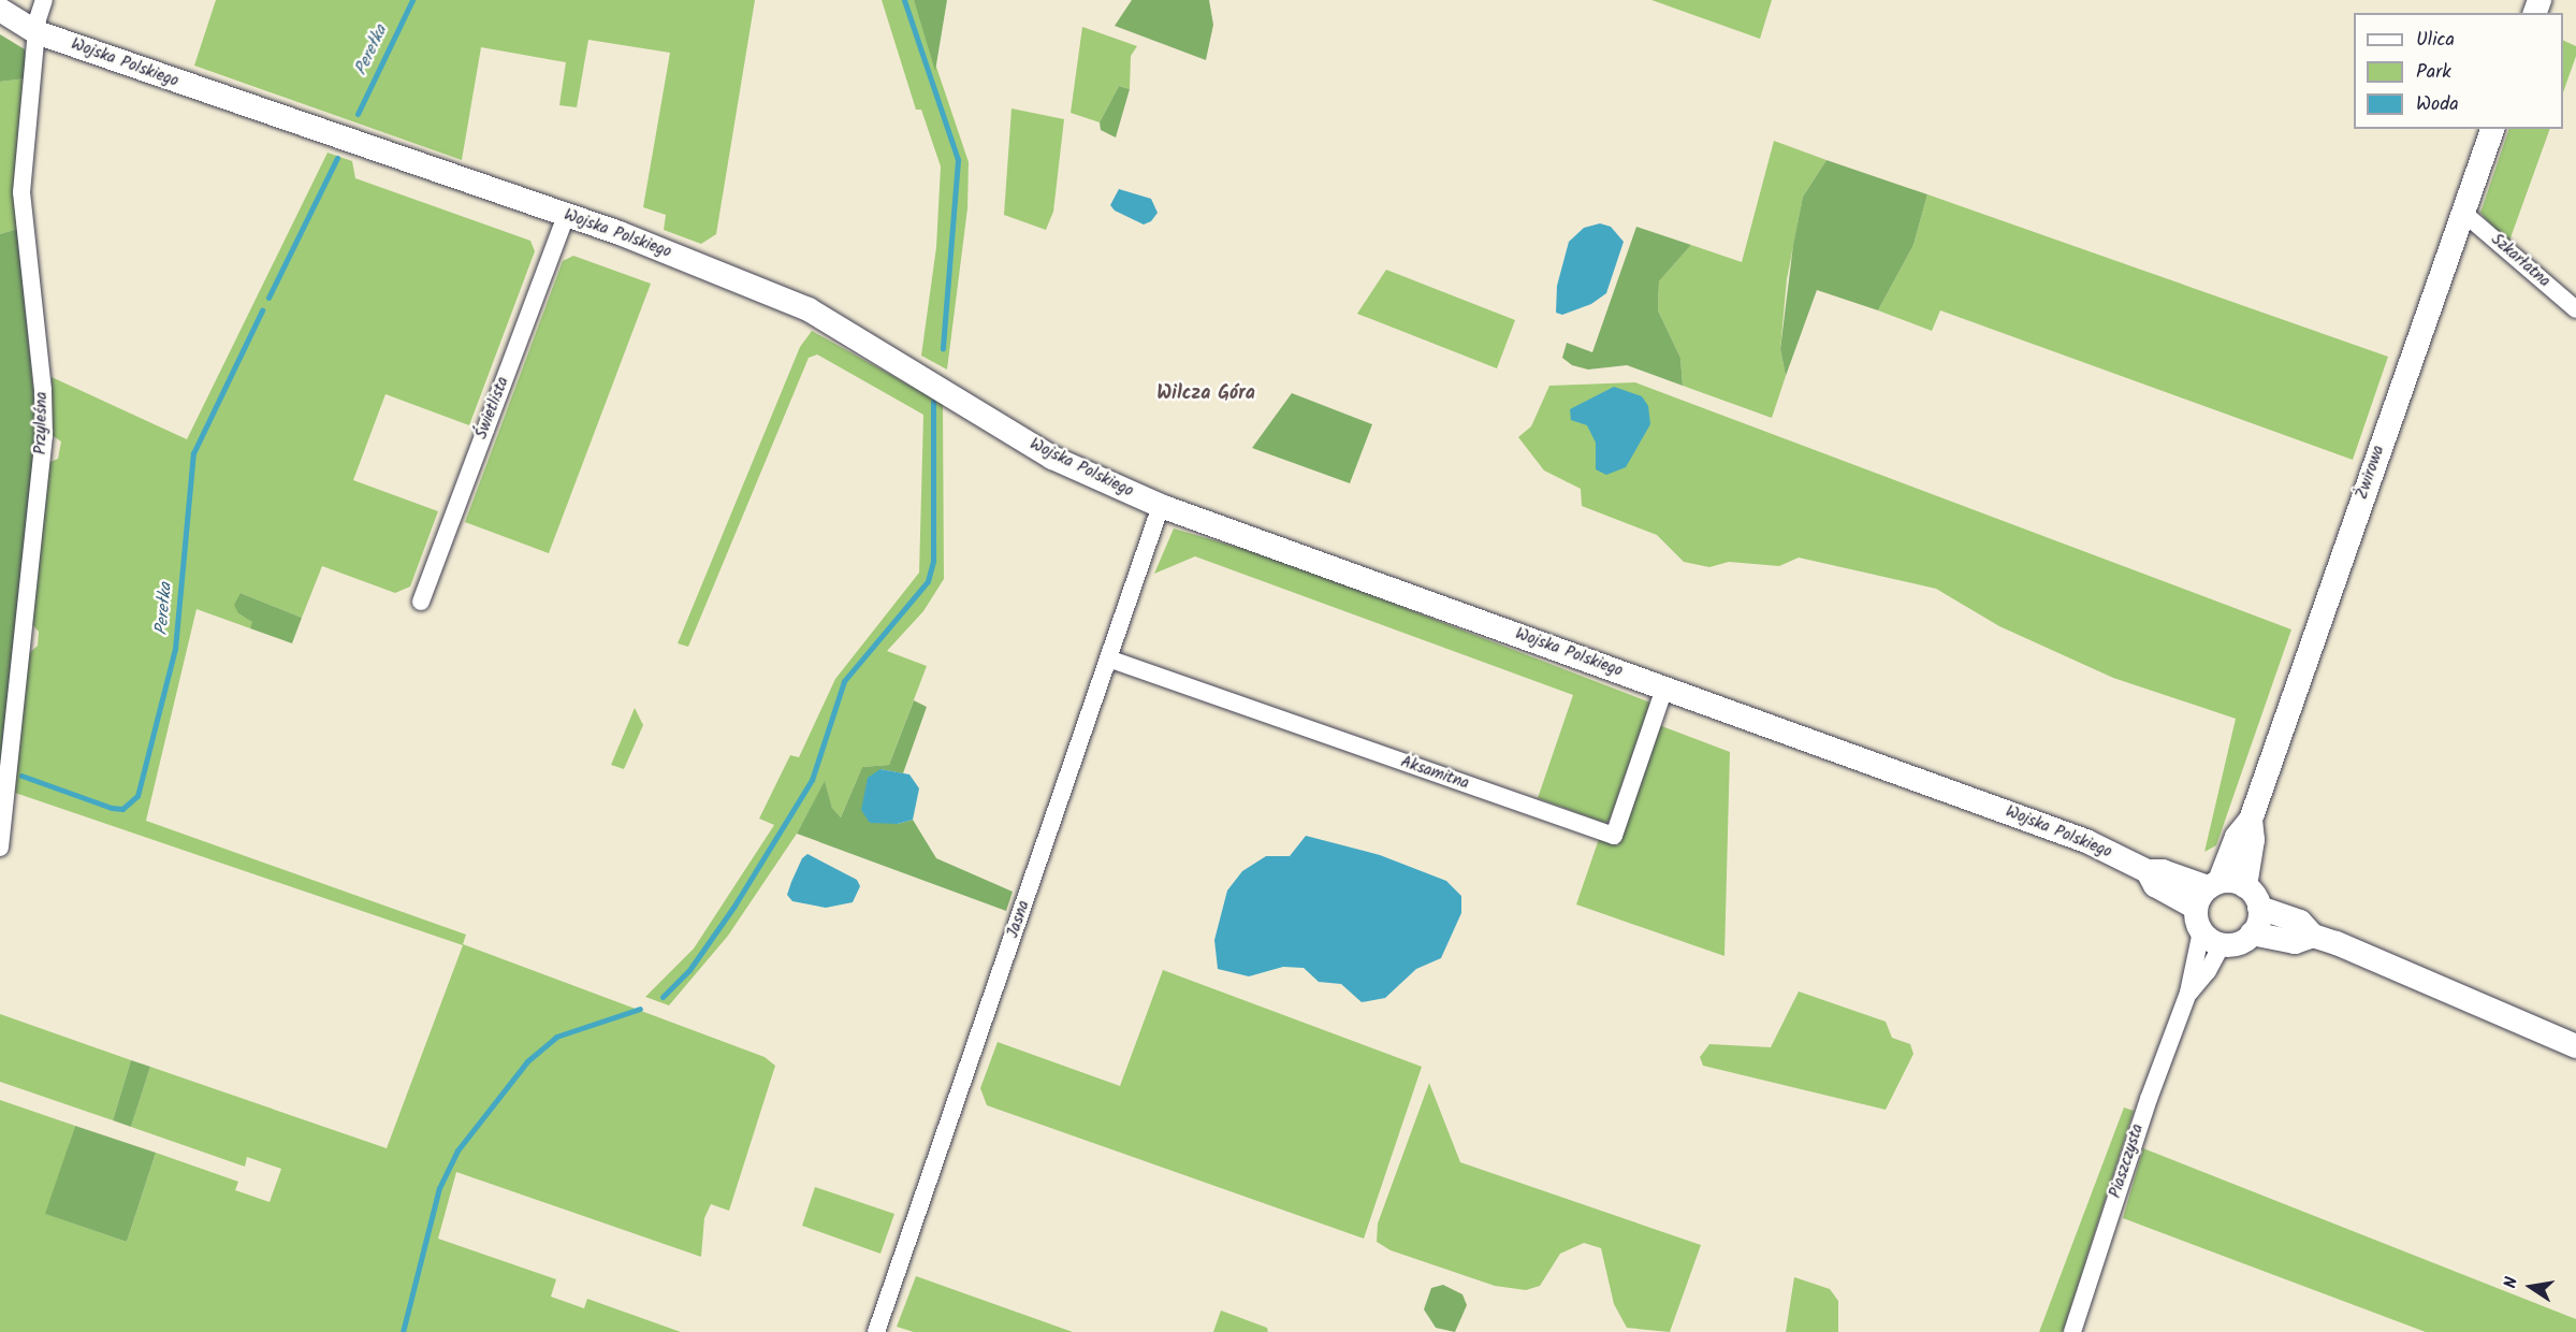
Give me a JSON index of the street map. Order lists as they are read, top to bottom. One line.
{"streets":{"street":["Wojska Polskiego","Szkarłatna","Świetlista","Przyleśna","Żwirowa","Aksamitna","Jasna","Piaszczysta"]},"crossings":[["Wojska Polskiego","Świetlista"],["Wojska Polskiego","Przyleśna"],["Wojska Polskiego","Żwirowa"],["Wojska Polskiego","Aksamitna"],["Wojska Polskiego","Jasna"],["Wojska Polskiego","Piaszczysta"],["Szkarłatna","Żwirowa"],["Żwirowa","Piaszczysta"],["Aksamitna","Jasna"]],"districts":["Wilcza Góra"],"water":["Perełka"],"legend":["Ulica","Park","Woda"],"north":"left"}
